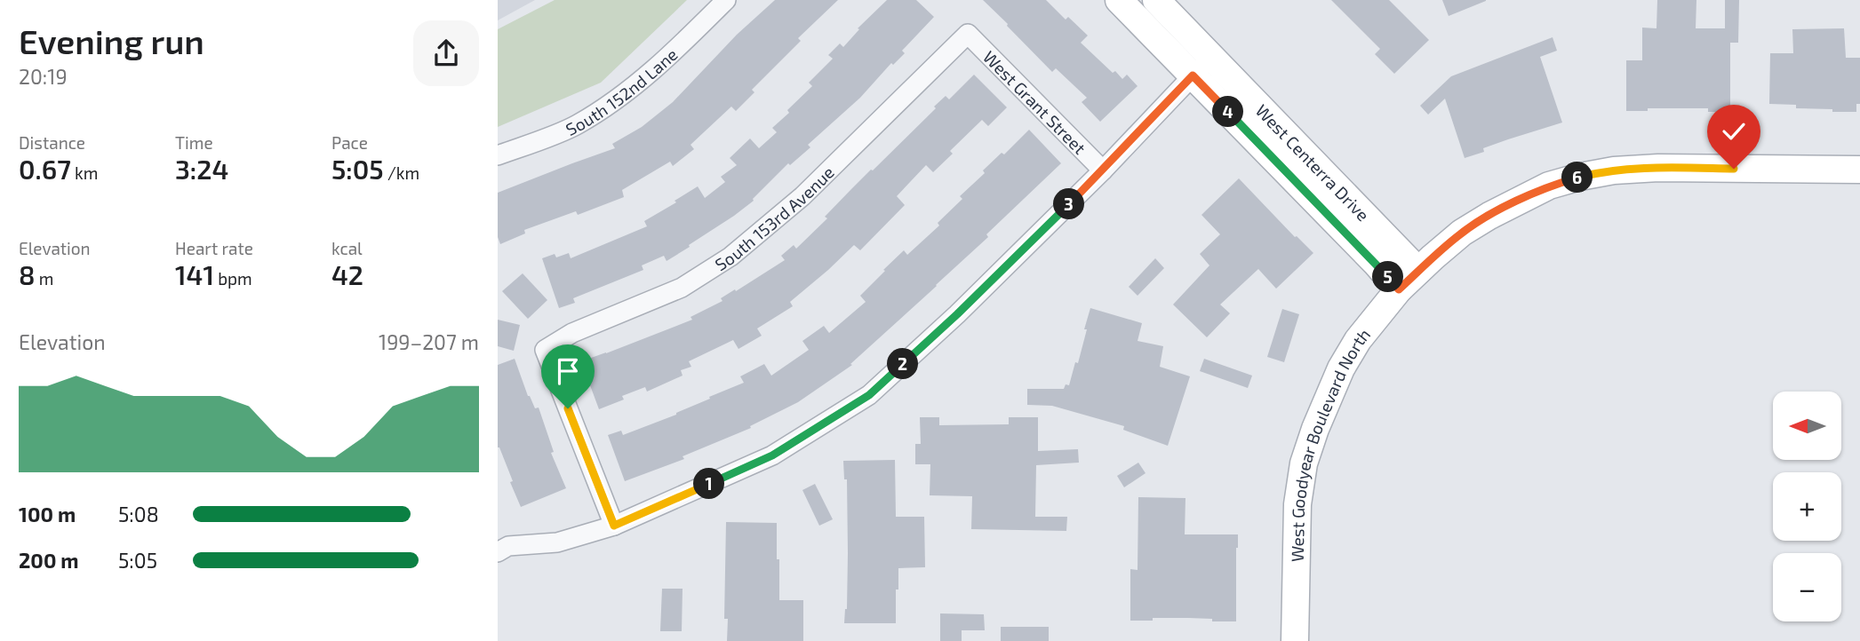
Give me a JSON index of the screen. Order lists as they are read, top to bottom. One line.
{"streets":{"street":["South 152nd Lane","West Grant Street","West Centerra Drive","South 153rd Avenue","West Goodyear Boulevard North"]},"crossings":[["West Grant Street","South 153rd Avenue"],["West Centerra Drive","West Goodyear Boulevard North"]],"north":"left","page":{"heading":["Evening run","20:19"],"pins":["4","6","3","5","2","1"],"stats":[["Distance","0.67 km"],["Time","3:24"],["Pace","5:05 /km"],["Elevation","8 m"],["Heart rate","141 bpm"],["kcal","42"]],"chart":["Elevation","199–207 m"],"map_buttons":["+","−"],"list":[{"name":"100 m","note":"5:08"},{"name":"200 m","note":"5:05"}]}}
